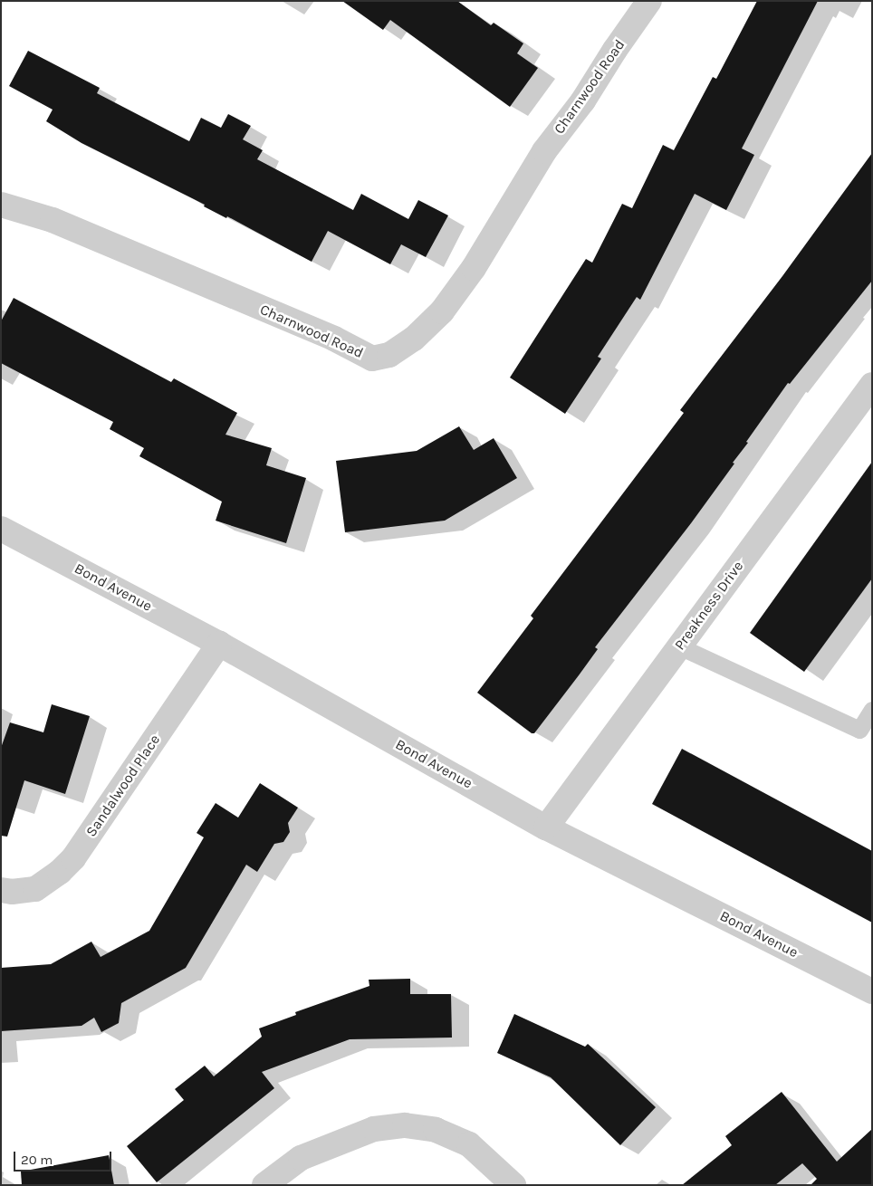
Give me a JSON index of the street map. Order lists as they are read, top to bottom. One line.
{"streets":{"street":["Charnwood Road","Bond Avenue","Preakness Drive","Sandalwood Place"]},"crossings":[["Bond Avenue","Preakness Drive"],["Bond Avenue","Sandalwood Place"]],"scale_bar":"20 m"}
